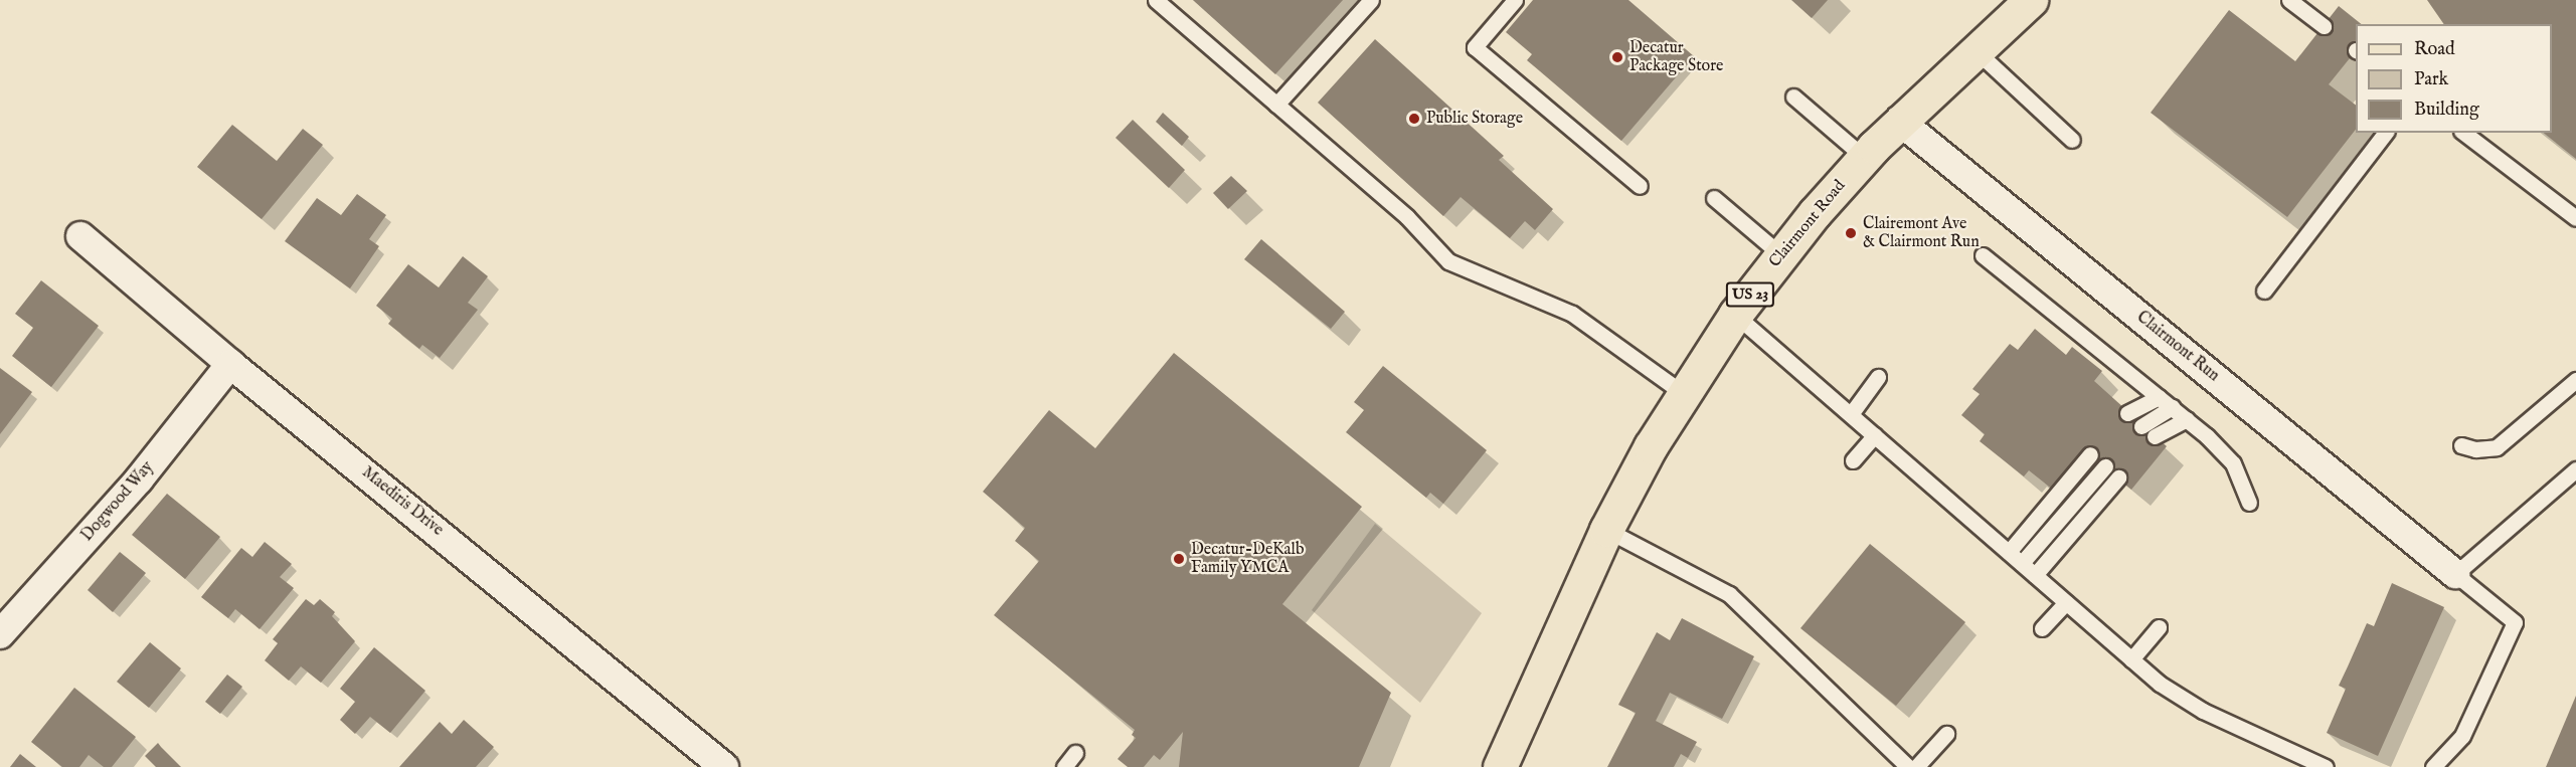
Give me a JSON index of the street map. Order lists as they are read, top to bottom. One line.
{"streets":{"main road":["Clairmont Road","US 23"],"street":["Clairmont Run","Dogwood Way","Maediris Drive"]},"crossings":[["Clairmont Road","Clairmont Run"],["Dogwood Way","Maediris Drive"]],"places":["Decatur Package Store","Public Storage","Clairemont Ave & Clairmont Run","Decatur-DeKalb Family YMCA"],"legend":["Road","Park","Building"]}
